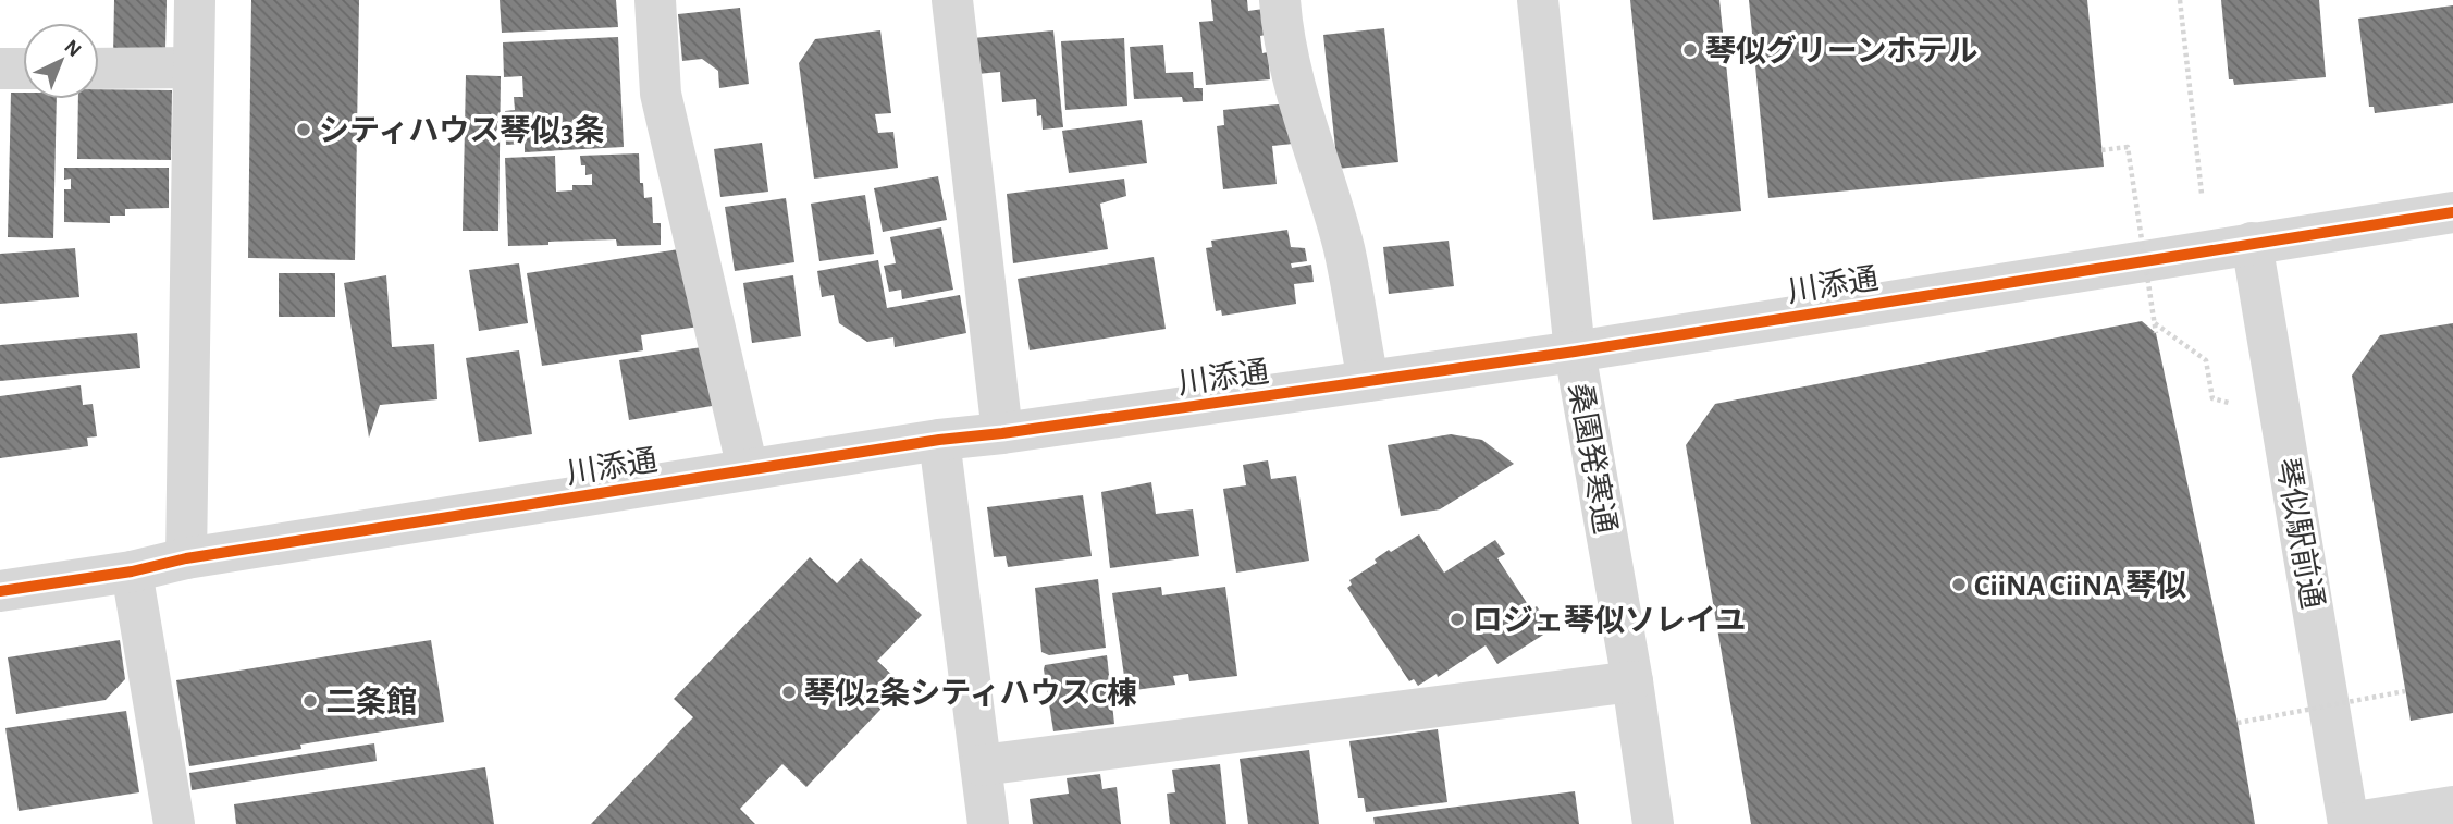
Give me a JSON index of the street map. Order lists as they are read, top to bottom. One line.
{"streets":{"street":["川添通","桑園発寒通","琴似駅前通"]},"crossings":[["川添通","桑園発寒通"],["川添通","琴似駅前通"]],"places":["琴似グリーンホテル","シティハウス琴似3条","CiiNA CiiNA 琴似","ロジェ琴似ソレイユ","琴似2条シティハウスC棟","二条館"],"north":"top right"}
